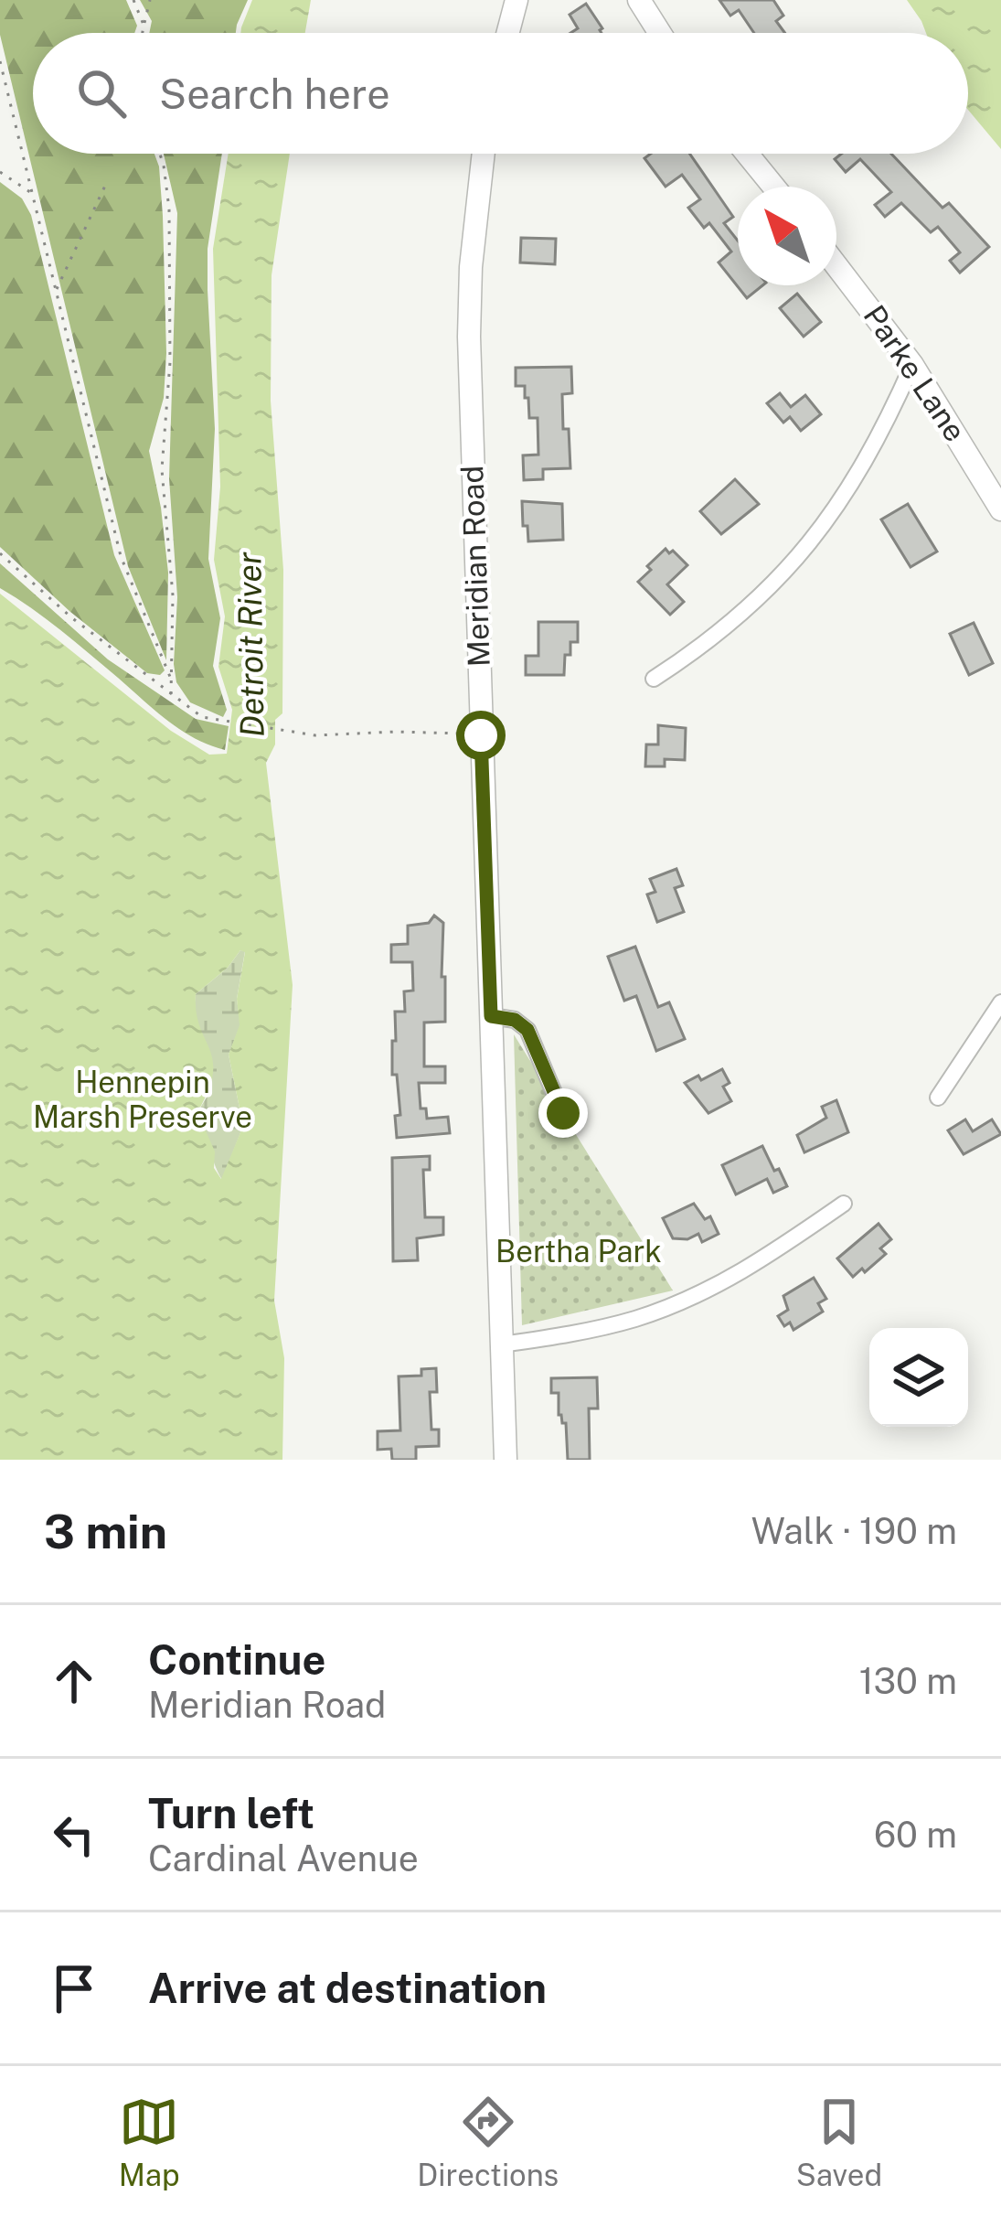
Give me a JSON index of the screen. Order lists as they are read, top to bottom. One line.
{"streets":{"street":["Parke Lane","Meridian Road"]},"water":["Detroit River"],"parks":["Hennepin Marsh Preserve","Bertha Park"],"north":"top left","page":{"search":"Search here","heading":["3 min","Walk · 190 m"],"list":[["Continue","Meridian Road","130 m"],["Turn left","Cardinal Avenue","60 m"],"Arrive at destination"],"nav":["Map","Directions","Saved"]}}
